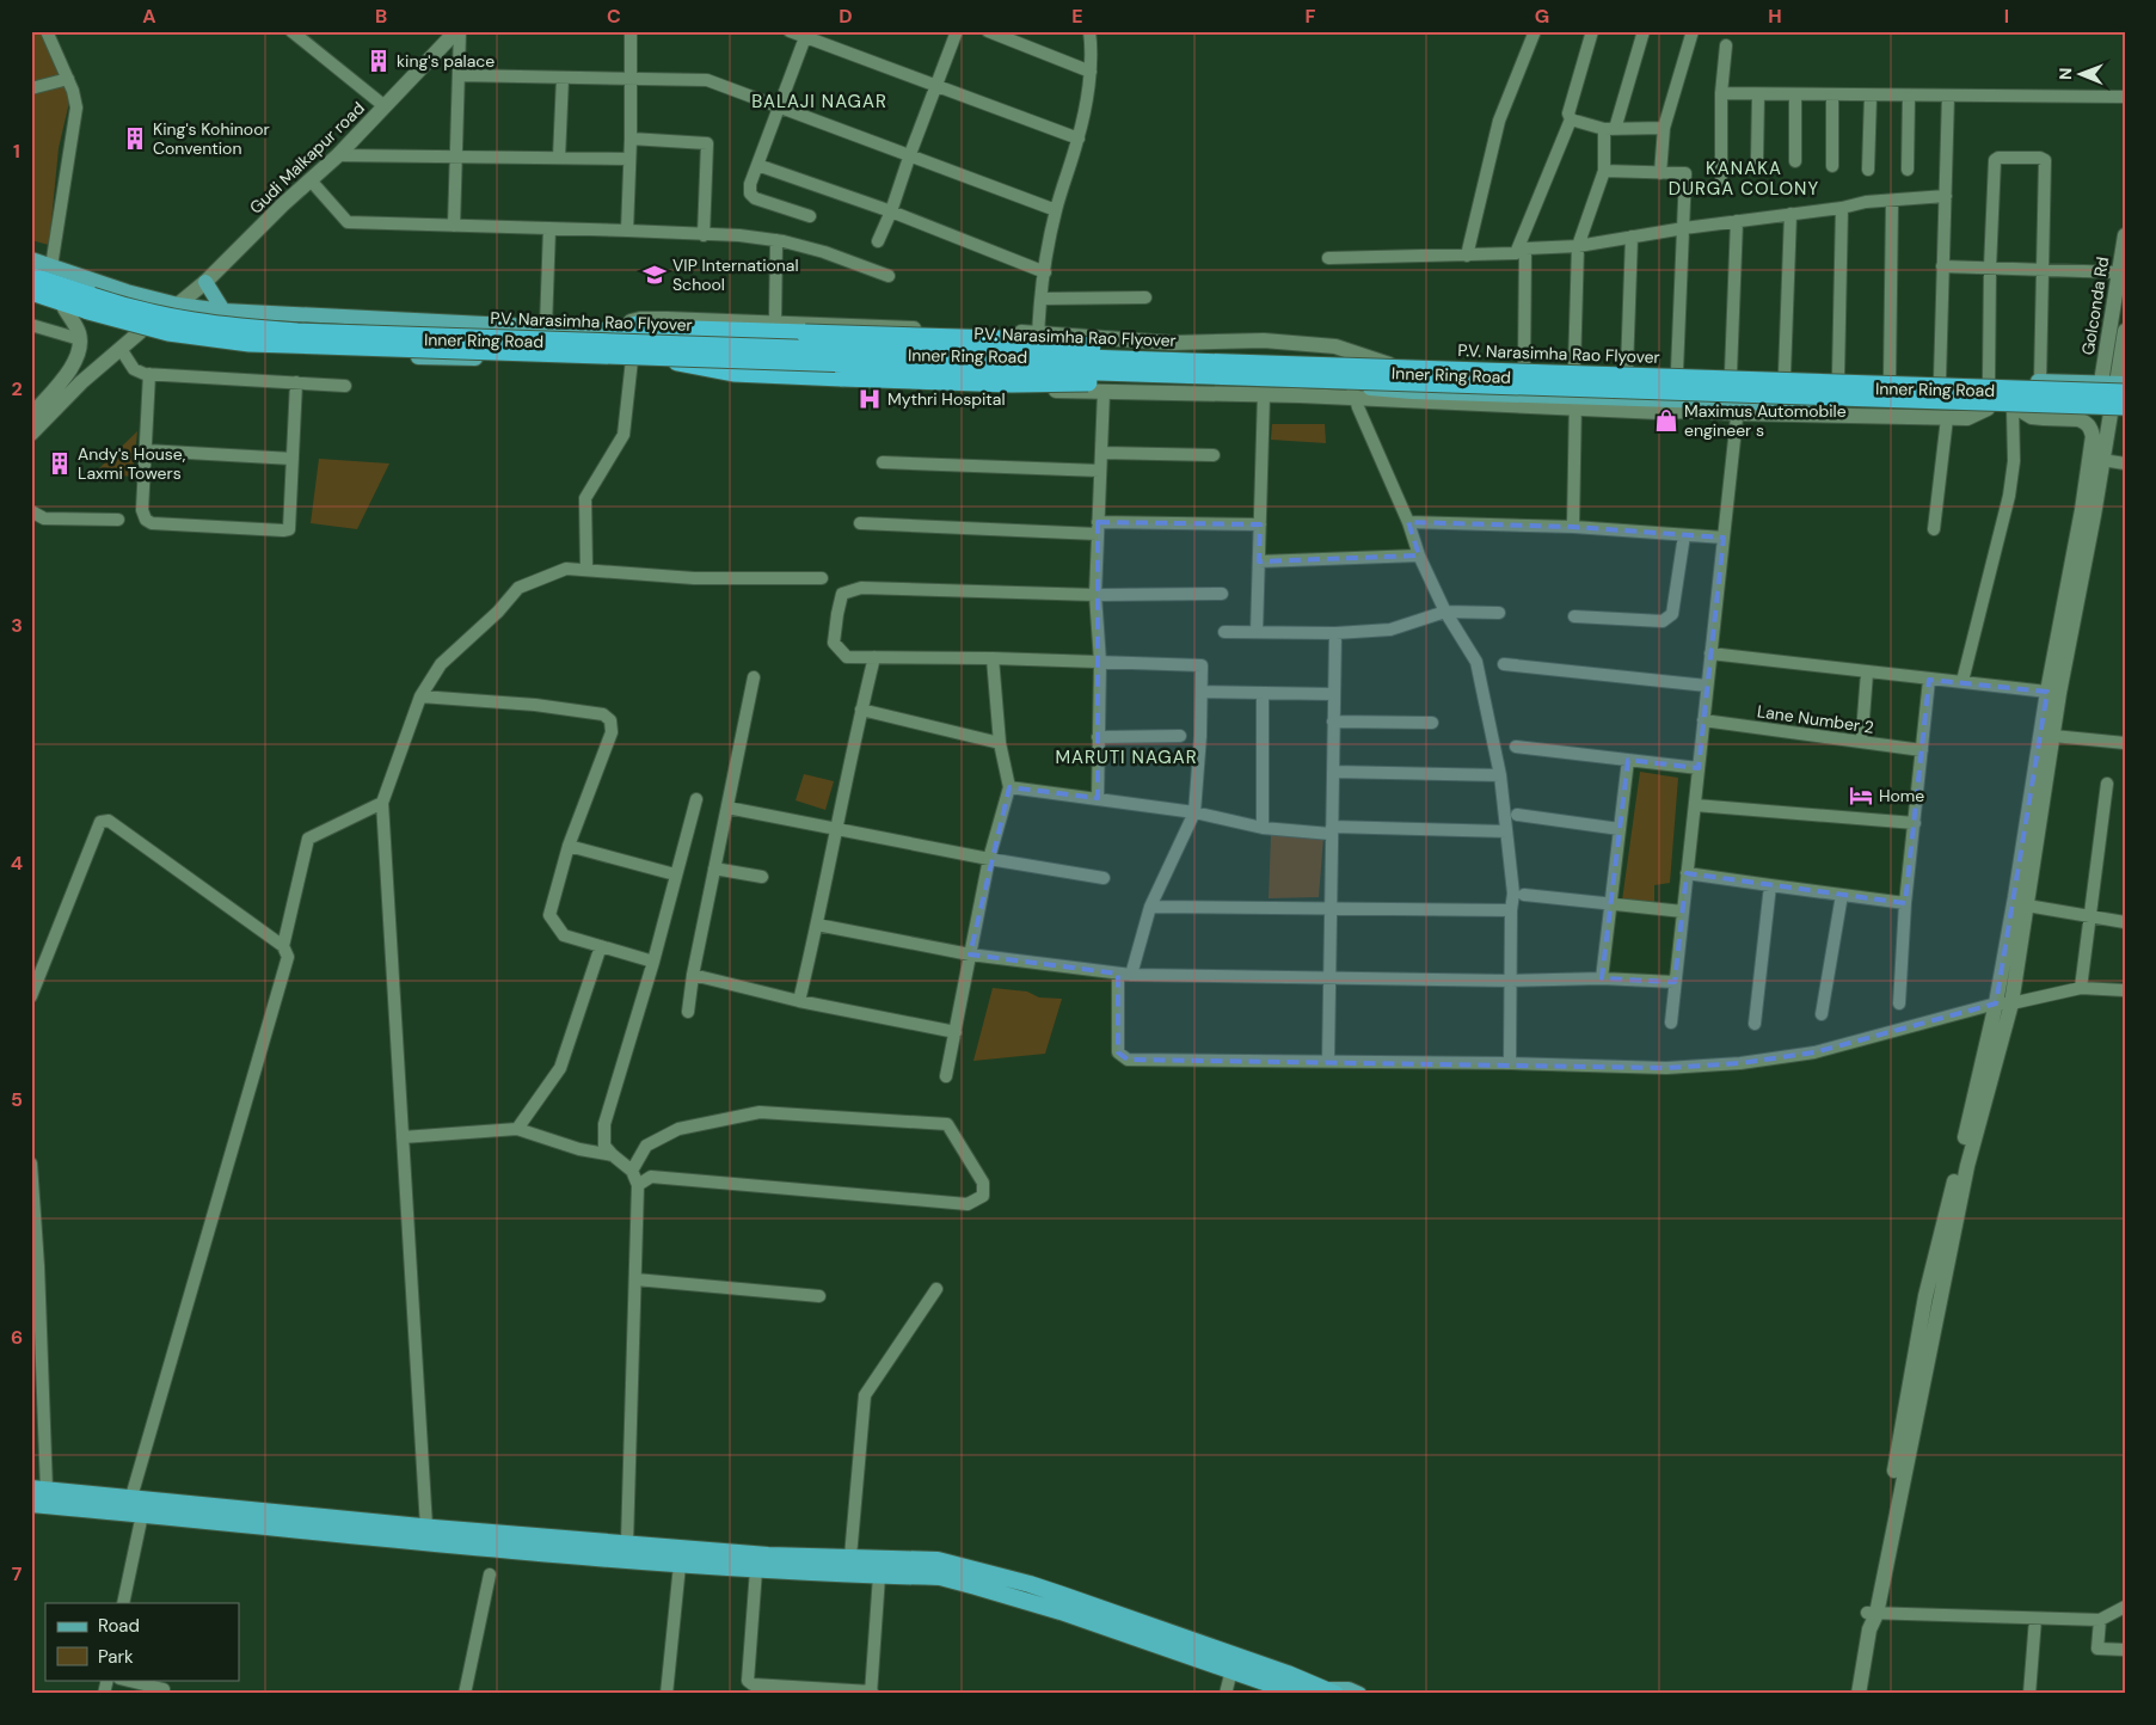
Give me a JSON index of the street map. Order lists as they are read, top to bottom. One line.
{"streets":{"highway":["P.V. Narasimha Rao Flyover"],"main road":["Inner Ring Road"],"street":["Gudi Malkapur road","Golconda Rd","Lane Number 2"]},"crossings":[["Gudi Malkapur road","Inner Ring Road"],["Golconda Rd","P.V. Narasimha Rao Flyover"],["Golconda Rd","Inner Ring Road"],["P.V. Narasimha Rao Flyover","Inner Ring Road"]],"districts":["BALAJI NAGAR","KANAKA DURGA COLONY","MARUTI NAGAR"],"places":{"building":["king's palace","King's Kohinoor Convention","Andy's House, Laxmi Towers"],"school or university":["VIP International School"],"hospital":["Mythri Hospital"],"shop":["Maximus Automobile engineer s"],"hotel":["Home"]},"legend":["Road","Park"],"north":"left","grid":{"columns":["A","B","C","D","E","F","G","H","I"],"rows":["1","2","3","4","5","6","7"]}}
